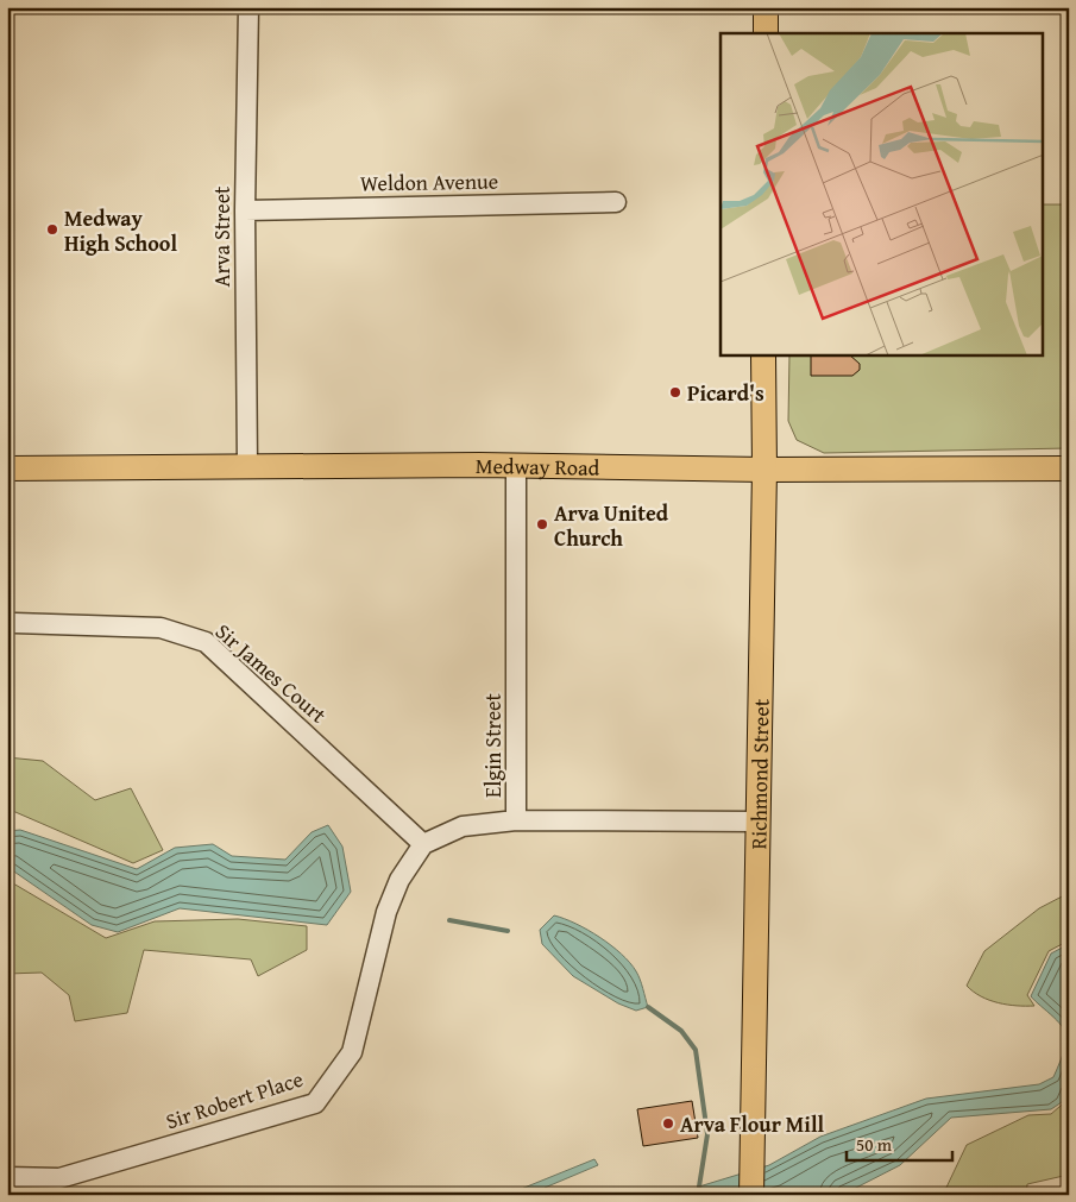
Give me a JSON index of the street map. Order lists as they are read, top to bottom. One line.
{"streets":{"main road":["Medway Road","Richmond Street"],"street":["Weldon Avenue","Arva Street","Sir James Court","Elgin Street","Sir Robert Place"]},"crossings":[["Weldon Avenue","Arva Street"],["Arva Street","Medway Road"],["Medway Road","Elgin Street"],["Medway Road","Richmond Street"],["Sir James Court","Sir Robert Place"],["Elgin Street","Richmond Street"]],"places":["Medway High School","Picard's","Arva United Church","Arva Flour Mill"],"scale_bar":"50 m"}
